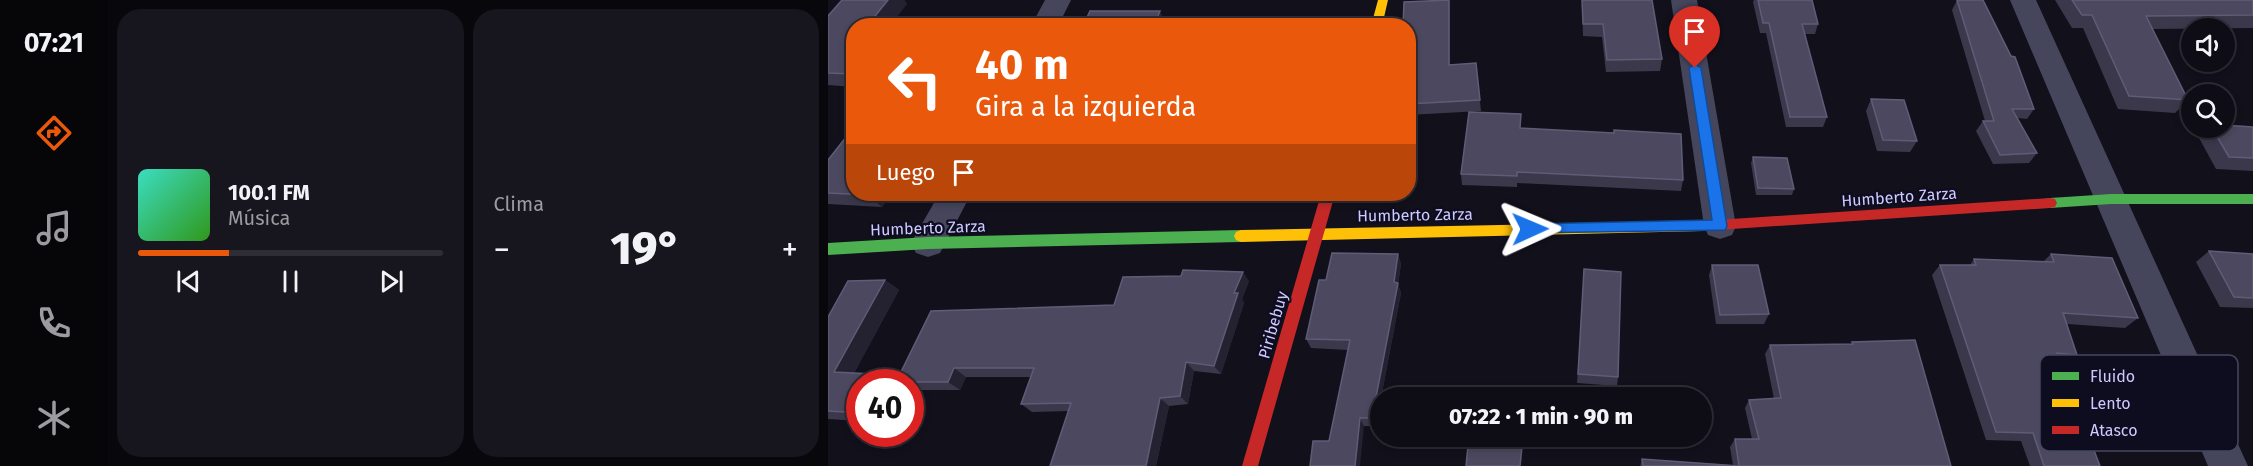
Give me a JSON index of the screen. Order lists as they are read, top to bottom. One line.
{"streets":{"street":["Humberto Zarza","Piribebuy"]},"crossings":[["Humberto Zarza","Piribebuy"]],"legend":["Fluido","Lento","Atasco"],"page":{"tabs":"07:21","tile":"Clima","turn":["40 m","Gira a la izquierda"],"then":"Luego","song":["100.1 FM","Música"],"heat":["−","19°","+"],"limit":"40","trip":"07:22 · 1 min · 90 m"}}
